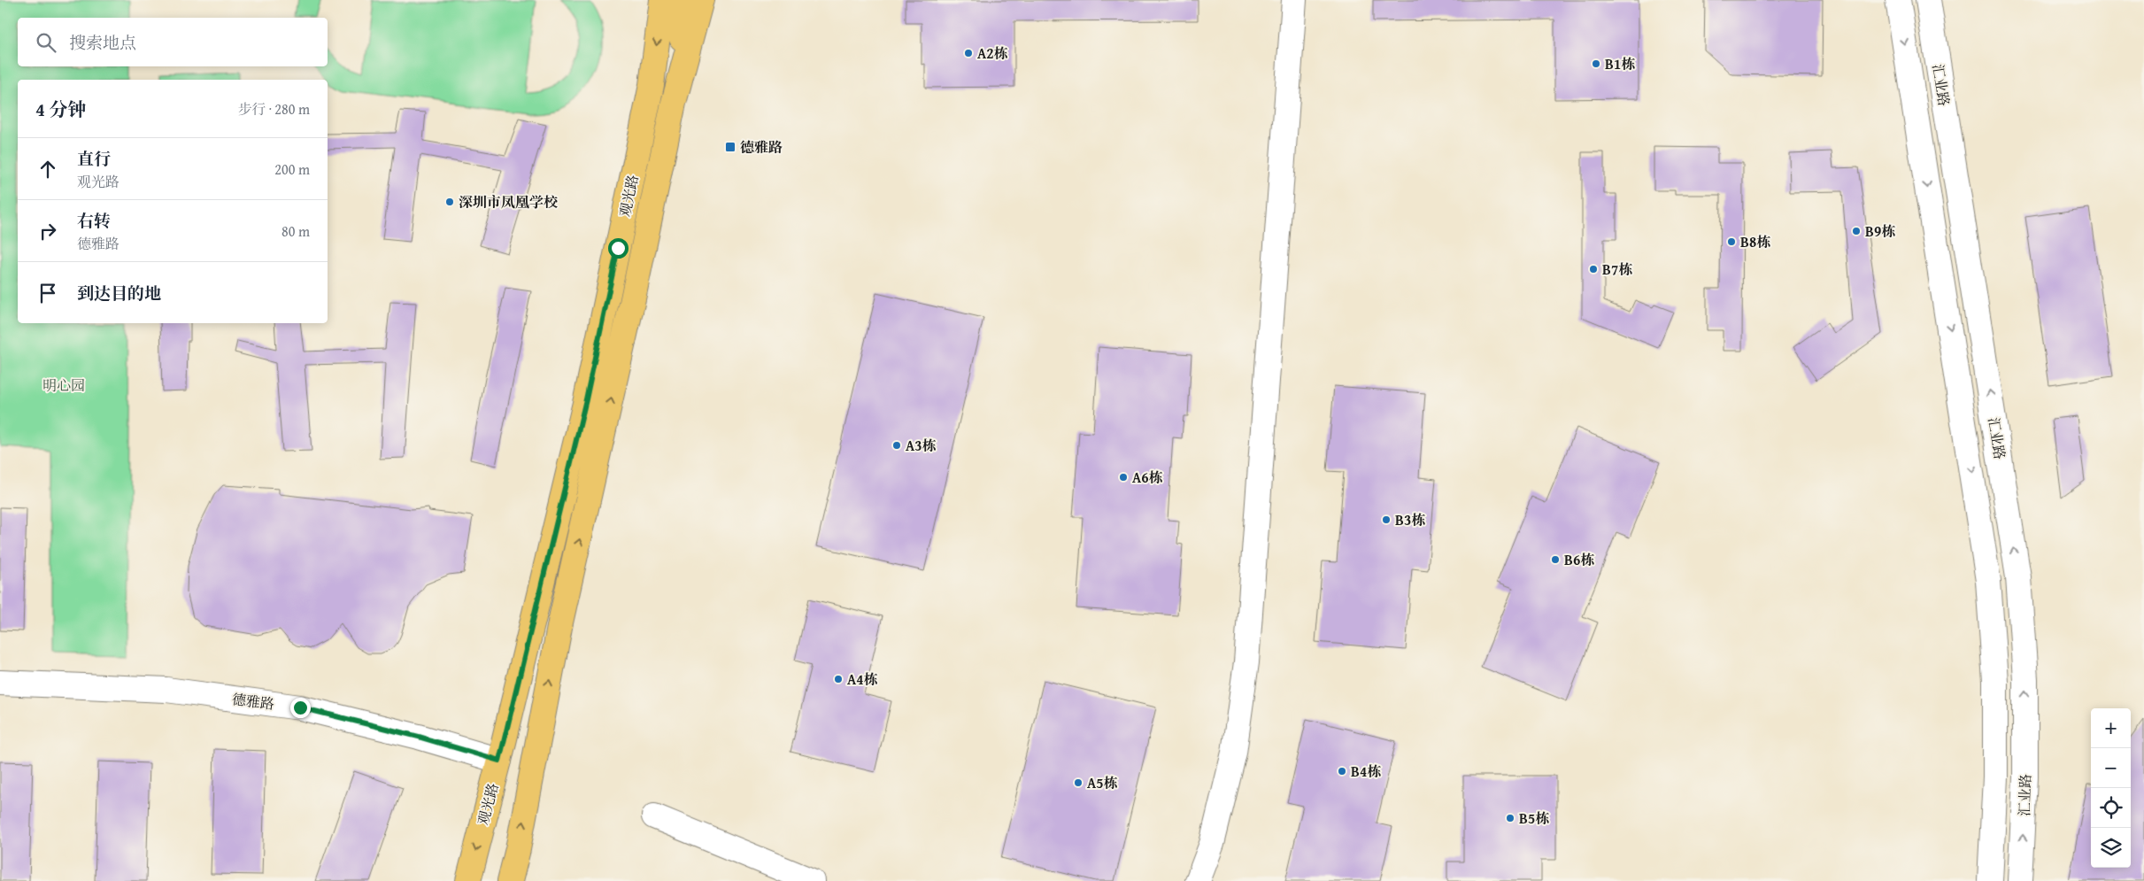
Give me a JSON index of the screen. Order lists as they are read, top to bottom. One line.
{"streets":{"main road":["观光路"],"street":["汇业路","德雅路"]},"crossings":[["观光路","德雅路"]],"parks":["明心园"],"places":{"other":["A2栋","B1栋","深圳市凤凰学校","B9栋","B8栋","B7栋","A3栋","A6栋","B3栋","B6栋","A4栋","B4栋","A5栋","B5栋"],"transit":["德雅路"]},"page":{"search":"搜索地点","heading":["4 分钟","步行 · 280 m"],"list":[["直行","观光路","200 m"],["右转","德雅路","80 m"],"到达目的地"],"map_buttons":["+","−"]}}
